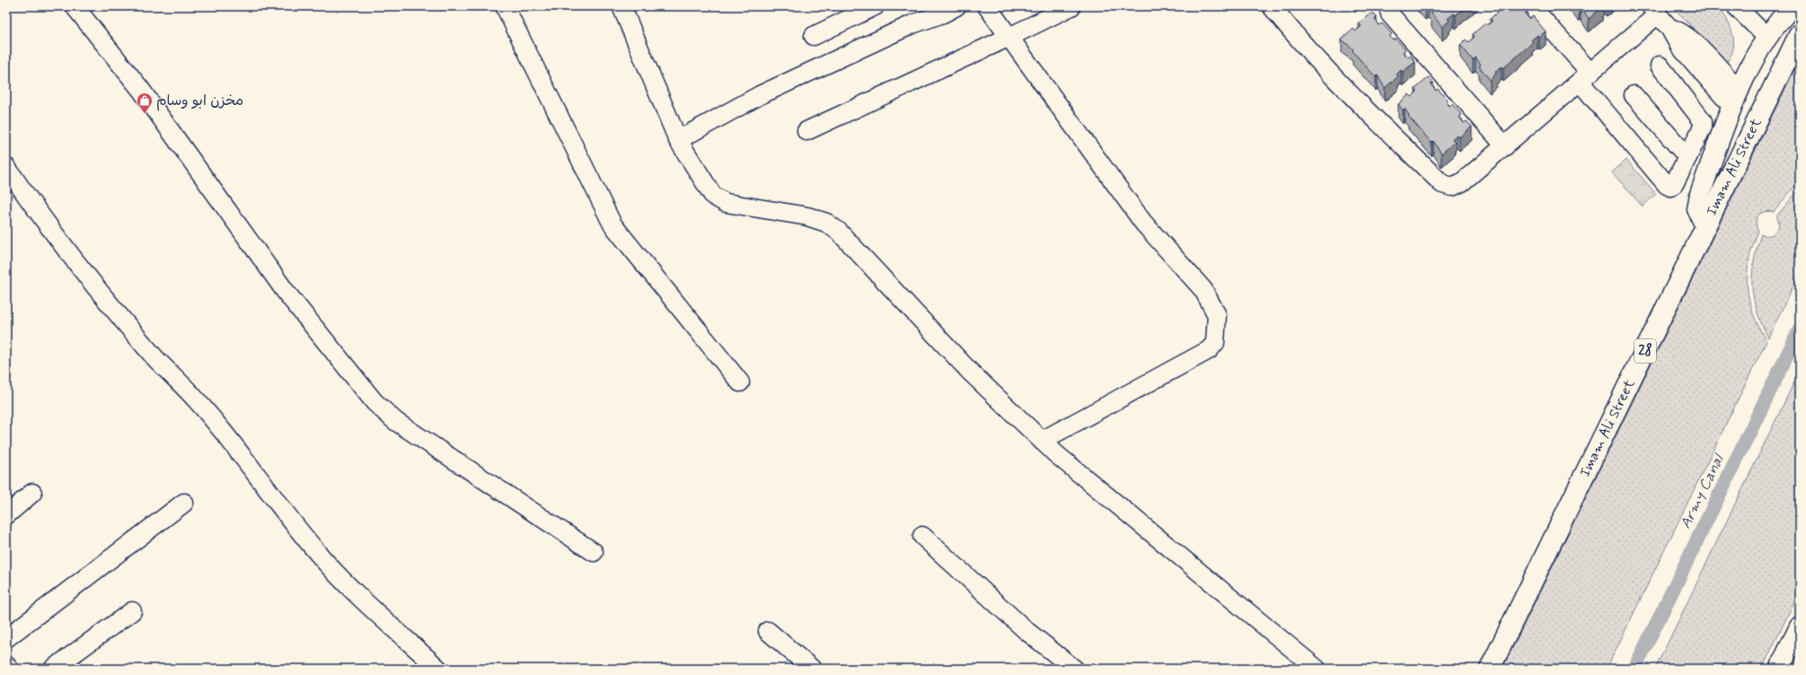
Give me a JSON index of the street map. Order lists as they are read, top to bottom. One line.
{"streets":{"highway":["Imam Ali Street","28"]},"water":["Army Canal"],"places":{"shop":["مخزن ابو وسام"]}}
